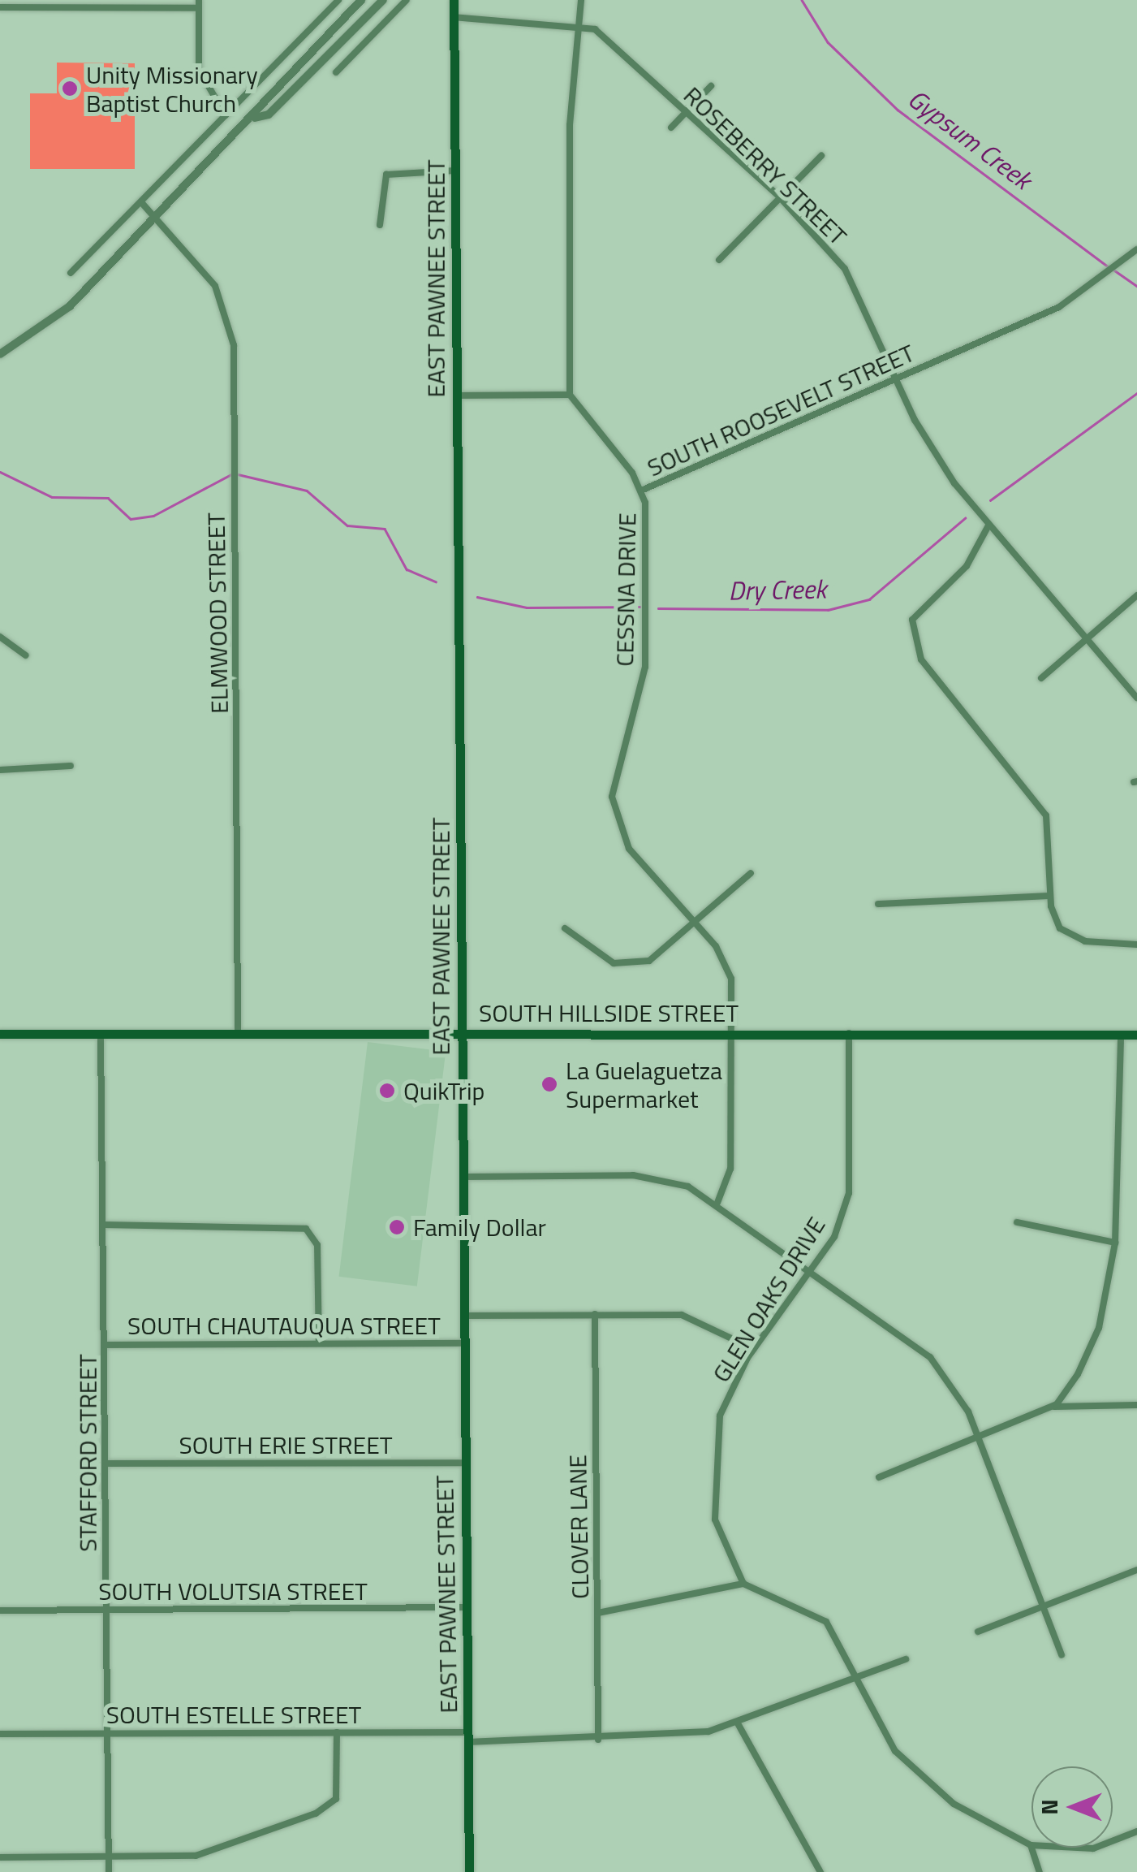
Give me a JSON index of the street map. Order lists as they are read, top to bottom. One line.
{"streets":{"main road":["EAST PAWNEE STREET","SOUTH HILLSIDE STREET"],"street":["ROSEBERRY STREET","SOUTH ROOSEVELT STREET","CESSNA DRIVE","ELMWOOD STREET","GLEN OAKS DRIVE","SOUTH CHAUTAUQUA STREET","SOUTH ERIE STREET","STAFFORD STREET","CLOVER LANE","SOUTH VOLUTSIA STREET","SOUTH ESTELLE STREET"]},"crossings":[["ROSEBERRY STREET","EAST PAWNEE STREET"],["ROSEBERRY STREET","SOUTH ROOSEVELT STREET"],["EAST PAWNEE STREET","SOUTH HILLSIDE STREET"],["EAST PAWNEE STREET","SOUTH CHAUTAUQUA STREET"],["EAST PAWNEE STREET","SOUTH ERIE STREET"],["EAST PAWNEE STREET","SOUTH VOLUTSIA STREET"],["EAST PAWNEE STREET","SOUTH ESTELLE STREET"],["SOUTH ROOSEVELT STREET","CESSNA DRIVE"],["CESSNA DRIVE","SOUTH HILLSIDE STREET"],["ELMWOOD STREET","SOUTH HILLSIDE STREET"],["SOUTH HILLSIDE STREET","GLEN OAKS DRIVE"],["SOUTH HILLSIDE STREET","STAFFORD STREET"],["SOUTH CHAUTAUQUA STREET","STAFFORD STREET"],["SOUTH ERIE STREET","STAFFORD STREET"],["STAFFORD STREET","SOUTH VOLUTSIA STREET"],["STAFFORD STREET","SOUTH ESTELLE STREET"],["CLOVER LANE","SOUTH ESTELLE STREET"]],"water":["Gypsum Creek","Dry Creek"],"places":["Unity Missionary Baptist Church","La Guelaguetza Supermarket","QuikTrip","Family Dollar"],"north":"left"}
